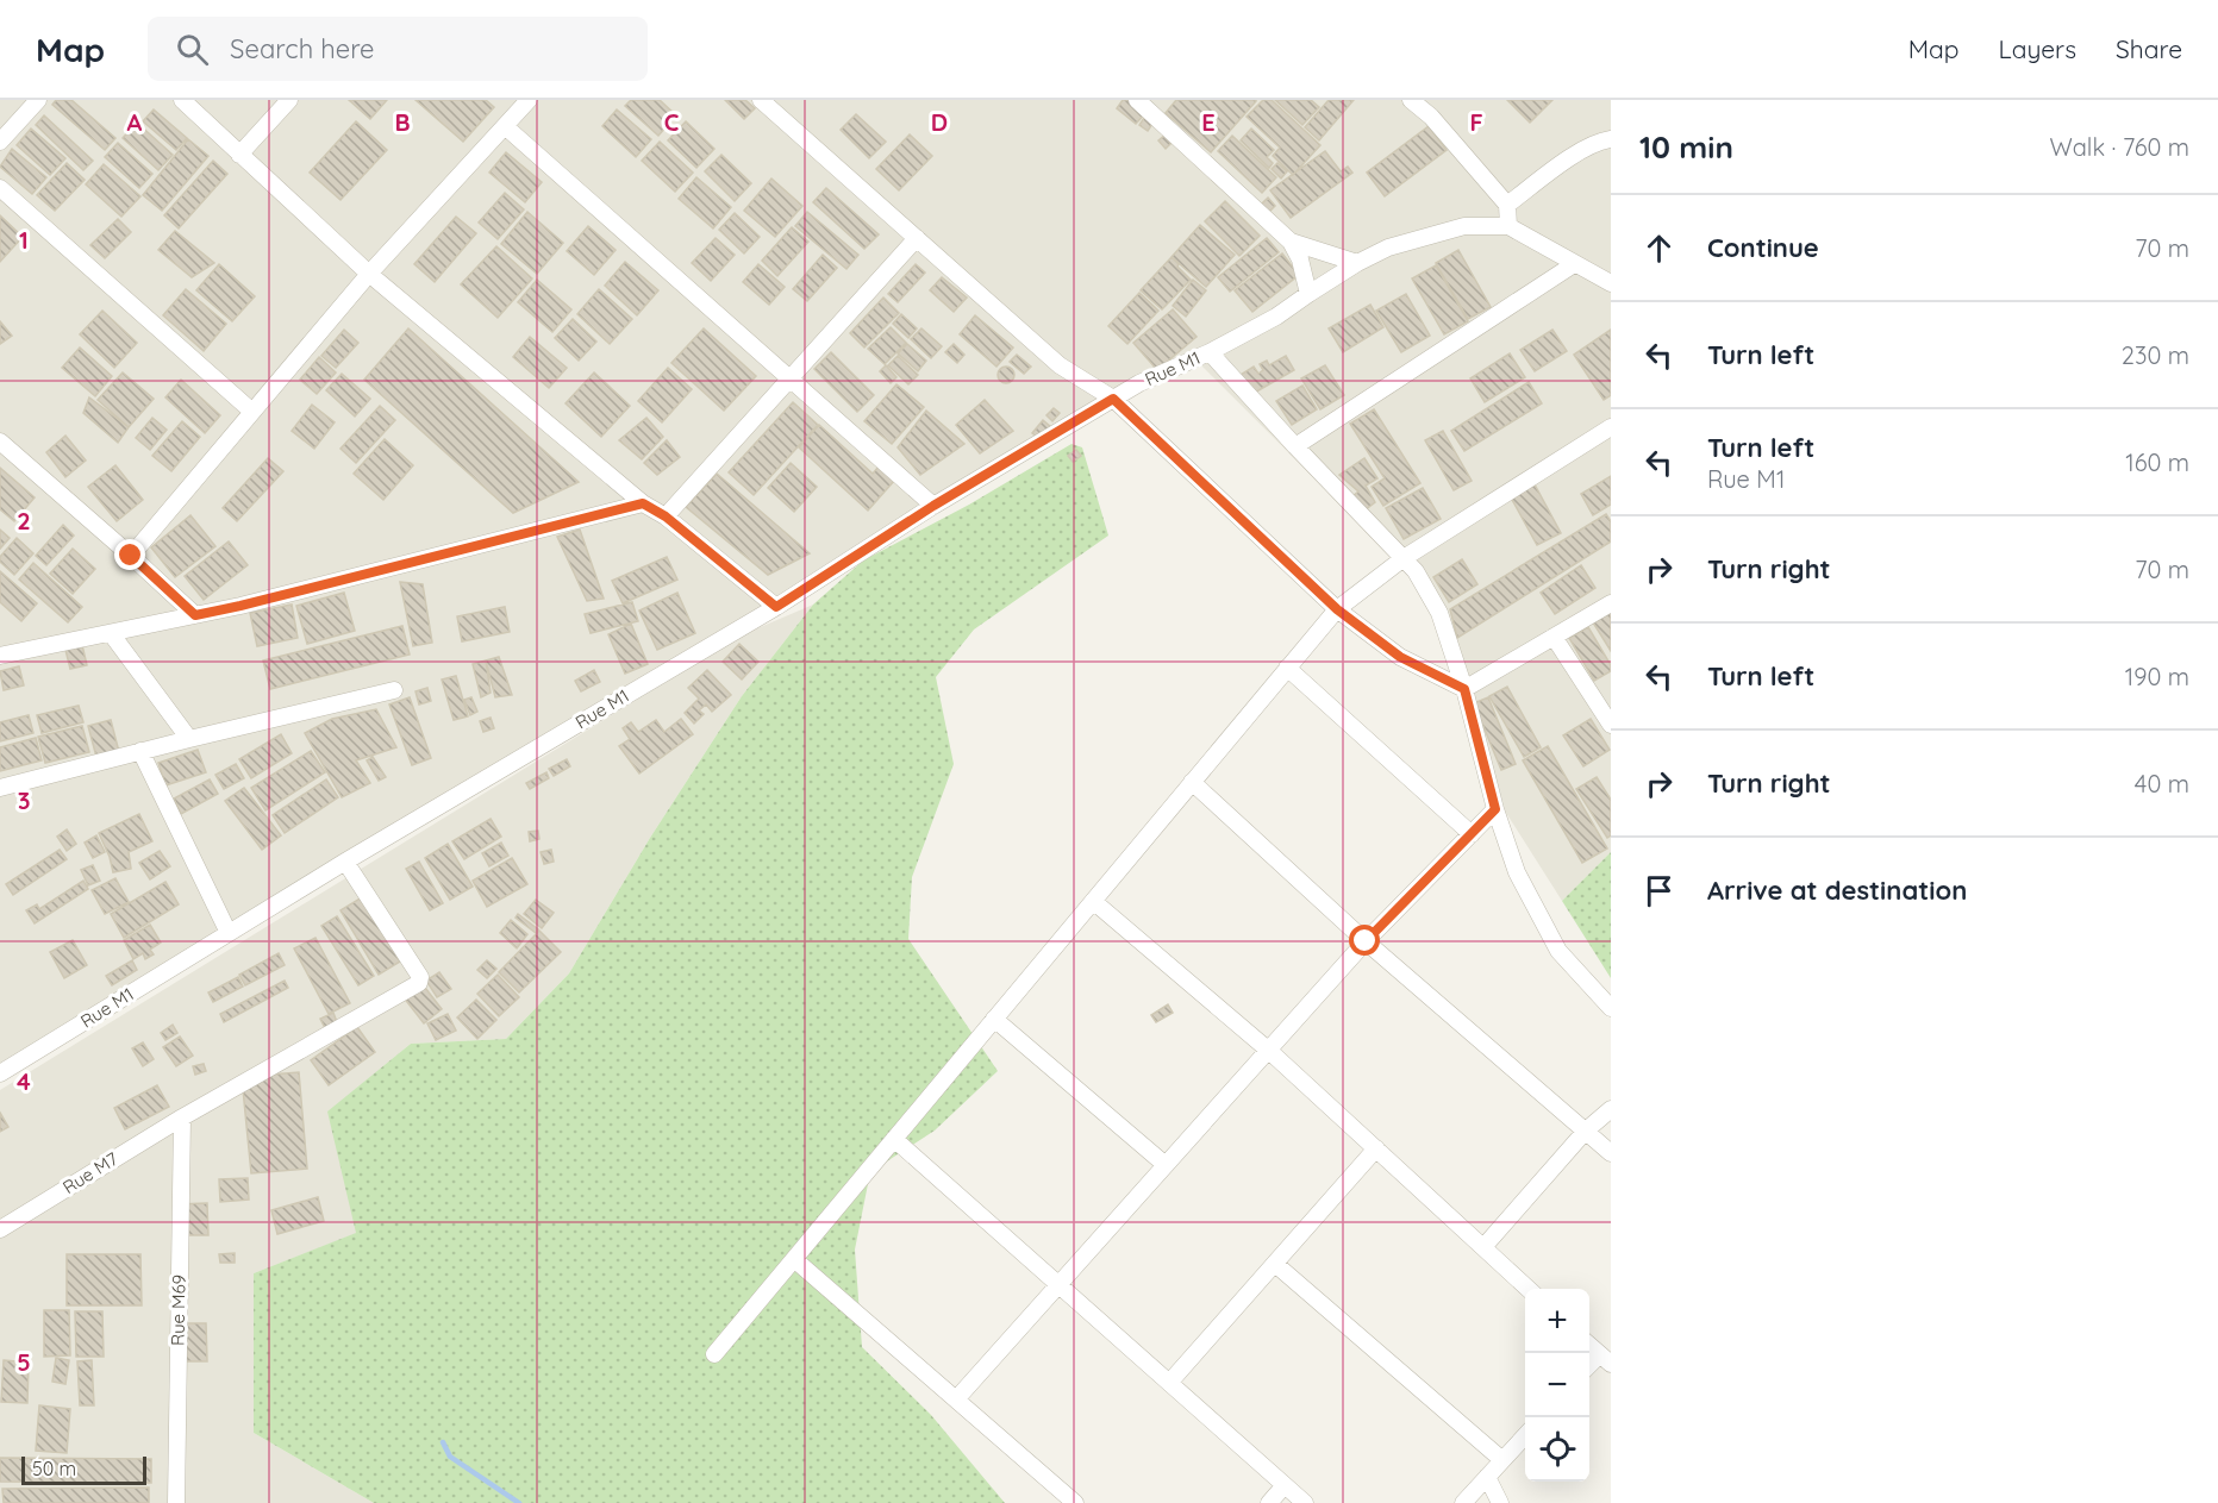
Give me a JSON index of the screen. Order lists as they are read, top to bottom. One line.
{"streets":{"street":["Rue M1","Rue M7","Rue M69"]},"crossings":[["Rue M1","Rue M7"],["Rue M7","Rue M69"]],"scale_bar":"50 m","page":{"header":"Map","search":"Search here","nav":["Map","Layers","Share"],"heading":["10 min","Walk · 760 m"],"list":[["Continue","70 m"],["Turn left","230 m"],["Turn left","Rue M1","160 m"],["Turn right","70 m"],["Turn left","190 m"],["Turn right","40 m"],"Arrive at destination"],"map_buttons":["+","−"],"scale":"50 m"},"grid":{"columns":["A","B","C","D","E","F"],"rows":["1","2","3","4","5"]}}
